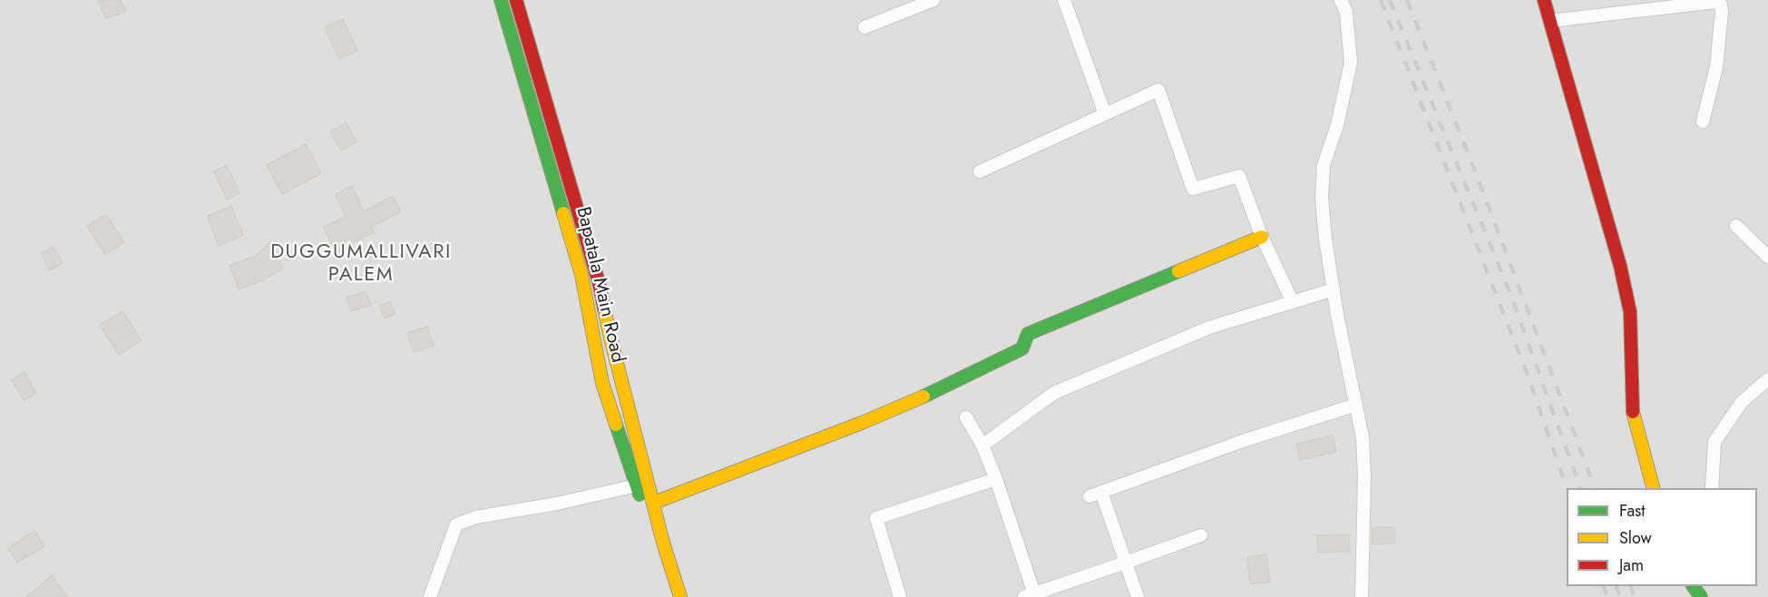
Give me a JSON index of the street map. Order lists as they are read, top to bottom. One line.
{"streets":{"main road":["Bapatala Main Road"]},"districts":["DUGGUMALLIVARI PALEM"],"legend":["Fast","Slow","Jam"]}
